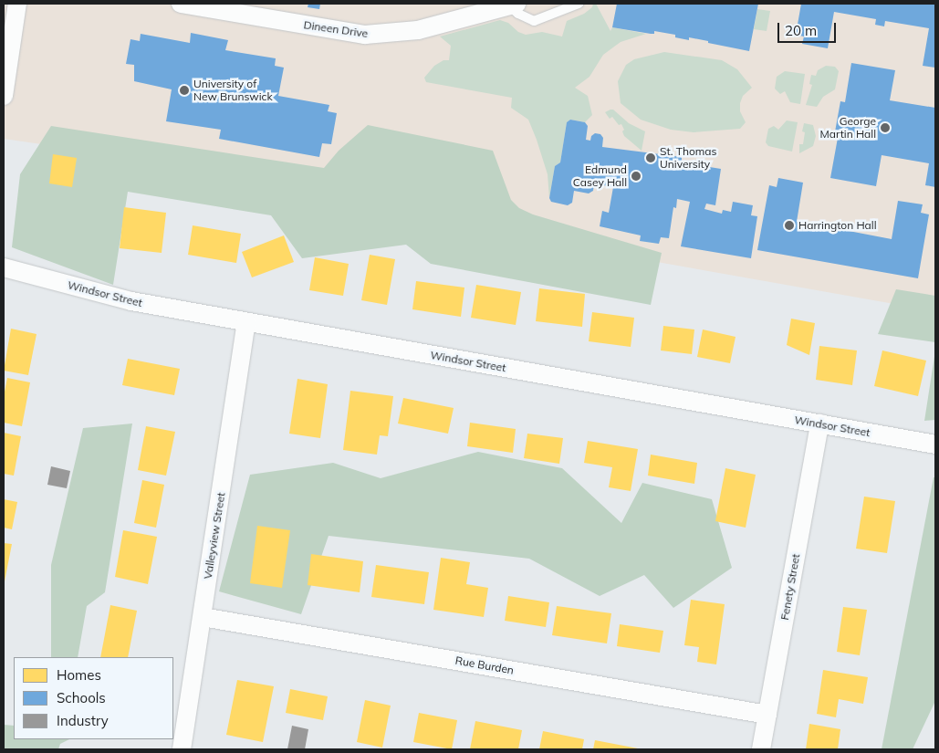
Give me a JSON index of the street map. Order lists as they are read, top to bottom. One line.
{"streets":{"street":["Dineen Drive","Windsor Street","Valleyview Street","Fenety Street","Rue Burden"]},"crossings":[["Windsor Street","Valleyview Street"],["Windsor Street","Fenety Street"],["Valleyview Street","Rue Burden"],["Fenety Street","Rue Burden"]],"places":["University of New Brunswick","George Martin Hall","St. Thomas University","Edmund Casey Hall","Harrington Hall"],"legend":["Homes","Schools","Industry"],"scale_bar":"20 m"}
